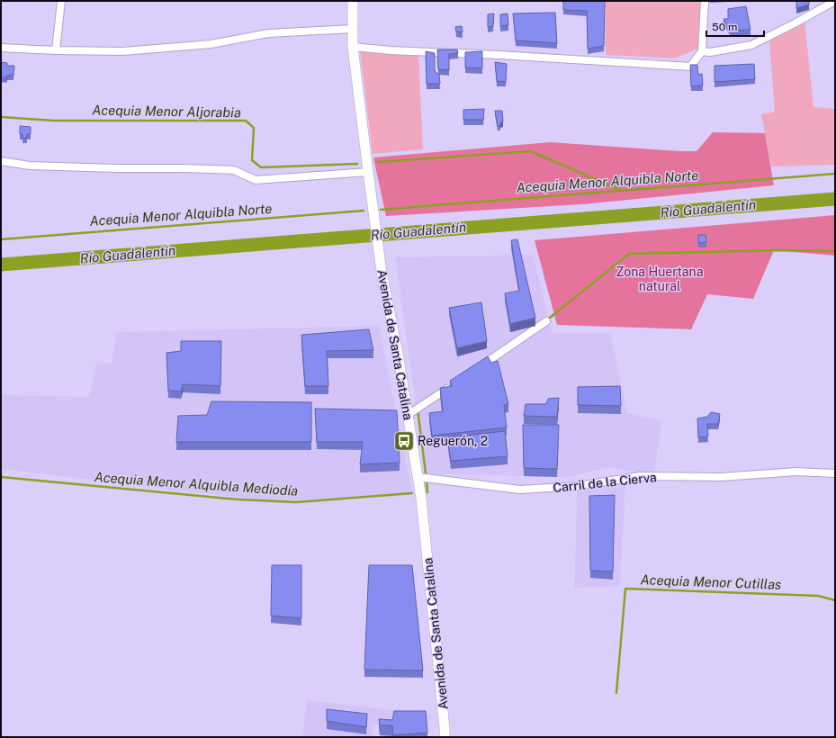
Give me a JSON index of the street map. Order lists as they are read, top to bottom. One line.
{"streets":{"main road":["Avenida de Santa Catalina"],"street":["Carril de la Cierva"]},"crossings":[["Avenida de Santa Catalina","Carril de la Cierva"]],"water":["Acequia Menor Aljorabia","Acequia Menor Alquibla Norte","Río Guadalentín","Acequia Menor Alquibla Mediodía","Acequia Menor Cutillas"],"parks":["Zona Huertana natural"],"places":{"bus stop":["Reguerón, 2"]},"scale_bar":"50 m"}
